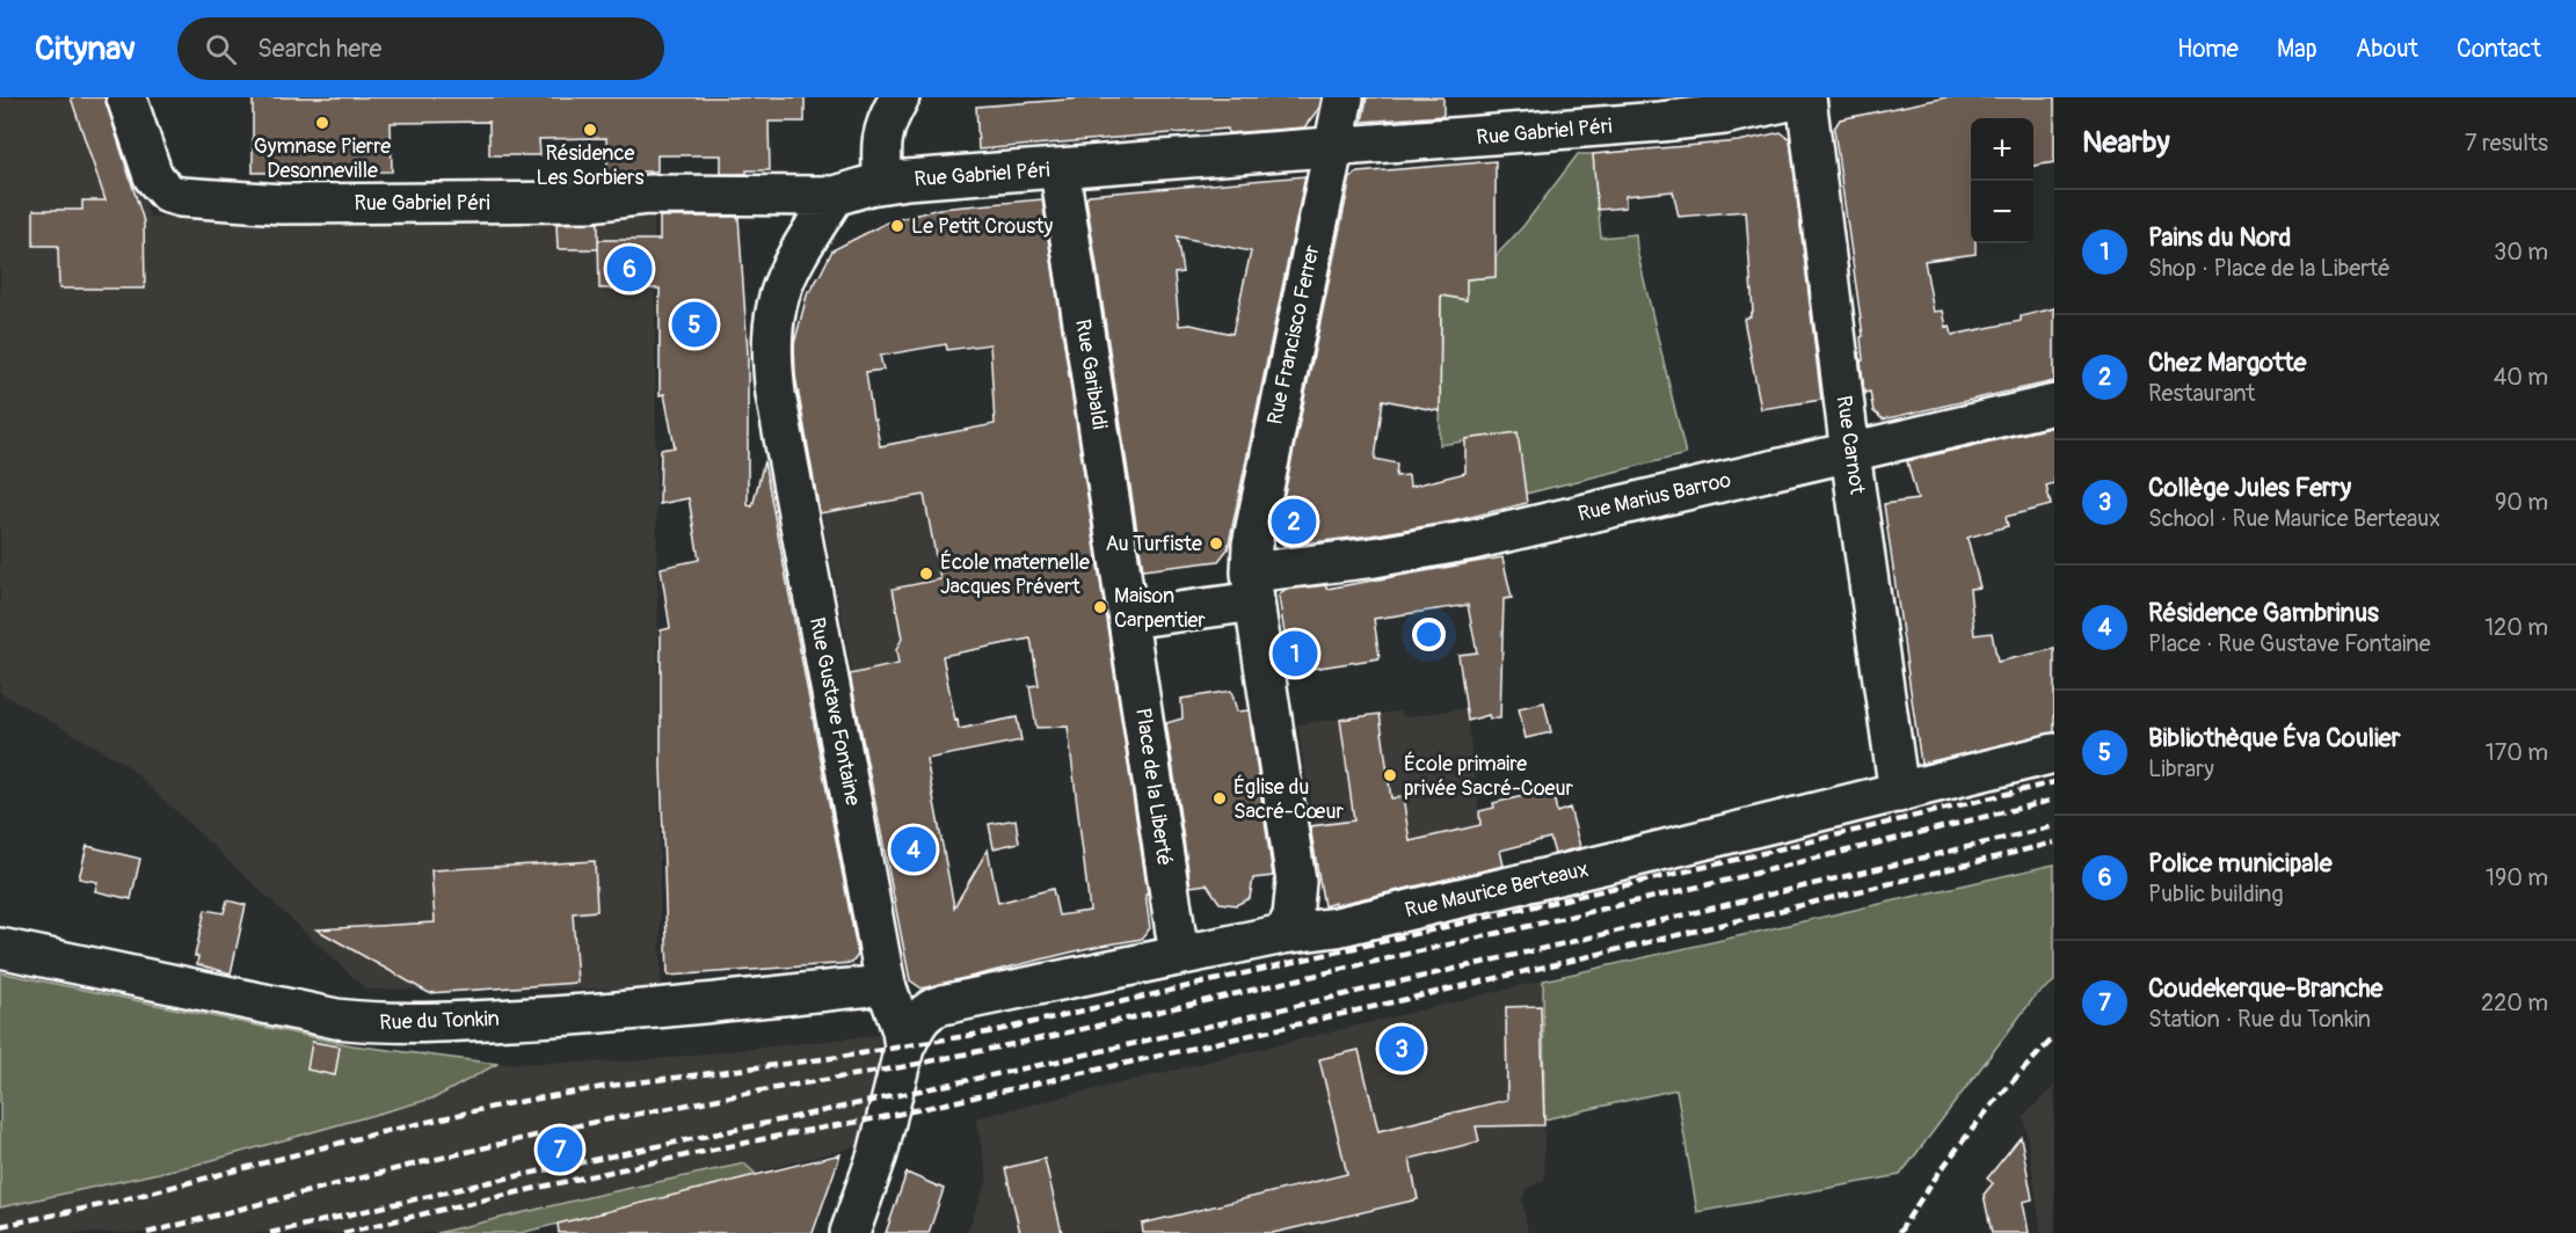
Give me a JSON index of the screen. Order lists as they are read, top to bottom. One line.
{"streets":{"street":["Rue Gabriel Péri","Rue Francisco Ferrer","Rue Garibaldi","Rue Carnot","Rue Marius Barroo","Rue Gustave Fontaine","Place de la Liberté","Rue Maurice Berteaux","Rue du Tonkin"]},"crossings":[["Rue Gabriel Péri","Rue Francisco Ferrer"],["Rue Gabriel Péri","Rue Garibaldi"],["Rue Gabriel Péri","Rue Carnot"],["Rue Gabriel Péri","Rue Gustave Fontaine"],["Rue Francisco Ferrer","Rue Marius Barroo"],["Rue Garibaldi","Place de la Liberté"],["Rue Carnot","Rue Marius Barroo"],["Rue Carnot","Rue Maurice Berteaux"],["Rue Gustave Fontaine","Rue Maurice Berteaux"],["Rue Gustave Fontaine","Rue du Tonkin"],["Place de la Liberté","Rue Maurice Berteaux"],["Rue Maurice Berteaux","Rue du Tonkin"]],"places":["Gymnase Pierre Desonneville","Résidence Les Sorbiers","Le Petit Crousty","Au Turfiste","École maternelle Jacques Prévert","Maison Carpentier","École primaire privée Sacré-Coeur","Église du Sacré-Cœur"],"page":{"header":"Citynav","search":"Search here","nav":["Home","Map","About","Contact"],"heading":["Nearby","7 results"],"map_buttons":["+","−"],"list":[{"mark":"1","name":"Pains du Nord","note":"Shop · Place de la Liberté","value":"30 m"},{"mark":"2","name":"Chez Margotte","note":"Restaurant","value":"40 m"},{"mark":"3","name":"Collège Jules Ferry","note":"School · Rue Maurice Berteaux","value":"90 m"},{"mark":"4","name":"Résidence Gambrinus","note":"Place · Rue Gustave Fontaine","value":"120 m"},{"mark":"5","name":"Bibliothèque Éva Coulier","note":"Library","value":"170 m"},{"mark":"6","name":"Police municipale","note":"Public building","value":"190 m"},{"mark":"7","name":"Coudekerque-Branche","note":"Station · Rue du Tonkin","value":"220 m"}],"pins":["6","5","2","1","4","3","7"]}}
